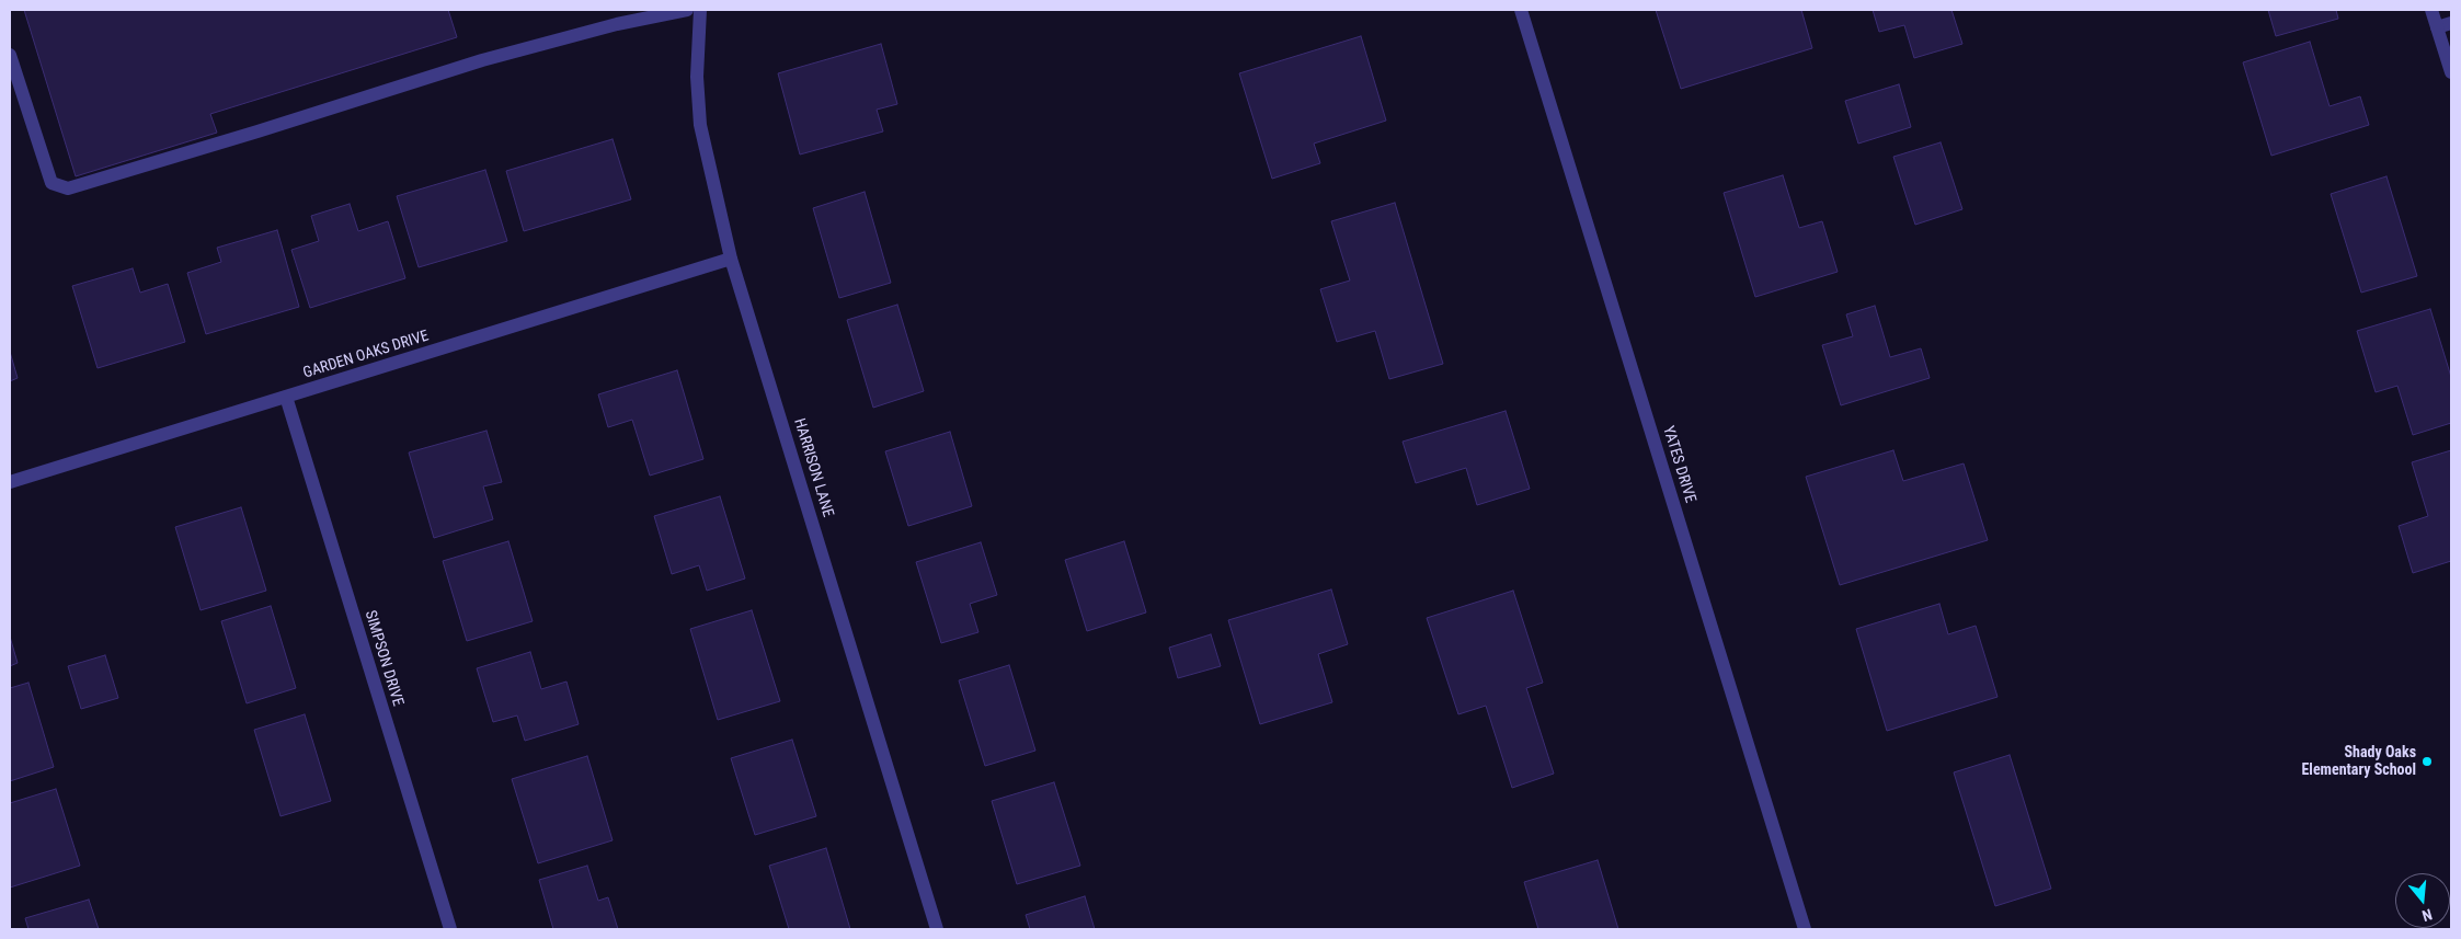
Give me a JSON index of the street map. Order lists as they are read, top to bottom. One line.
{"streets":{"street":["GARDEN OAKS DRIVE","YATES DRIVE","HARRISON LANE","SIMPSON DRIVE"]},"crossings":[["GARDEN OAKS DRIVE","HARRISON LANE"],["GARDEN OAKS DRIVE","SIMPSON DRIVE"]],"places":["Shady Oaks Elementary School"],"north":"bottom"}
